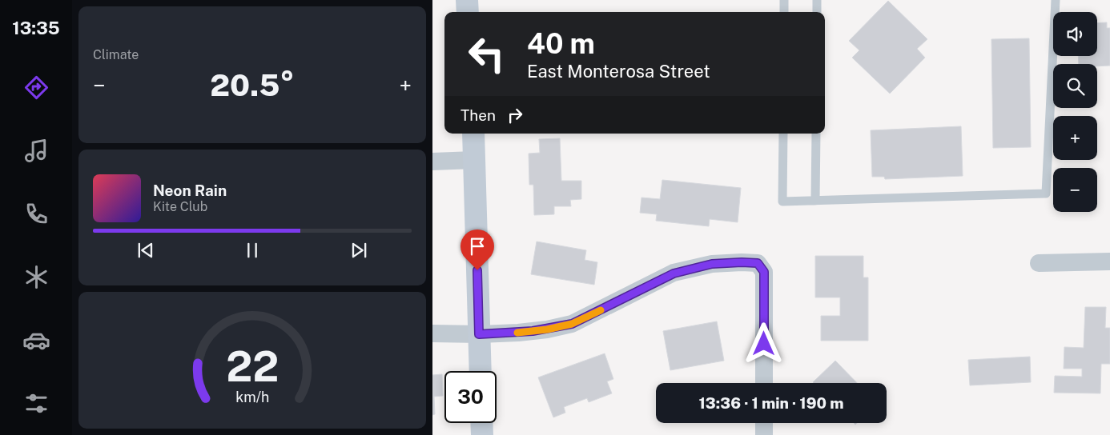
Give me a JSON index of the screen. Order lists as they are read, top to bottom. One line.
{"page":{"tabs":"13:35","tile":"Climate","map_buttons":["+","−"],"turn":["40 m","East Monterosa Street"],"heat":["−","20.5°","+"],"then":"Then","song":["Neon Rain","Kite Club"],"limit":"30","trip":"13:36 · 1 min · 190 m","gauge":["22","km/h"]}}
